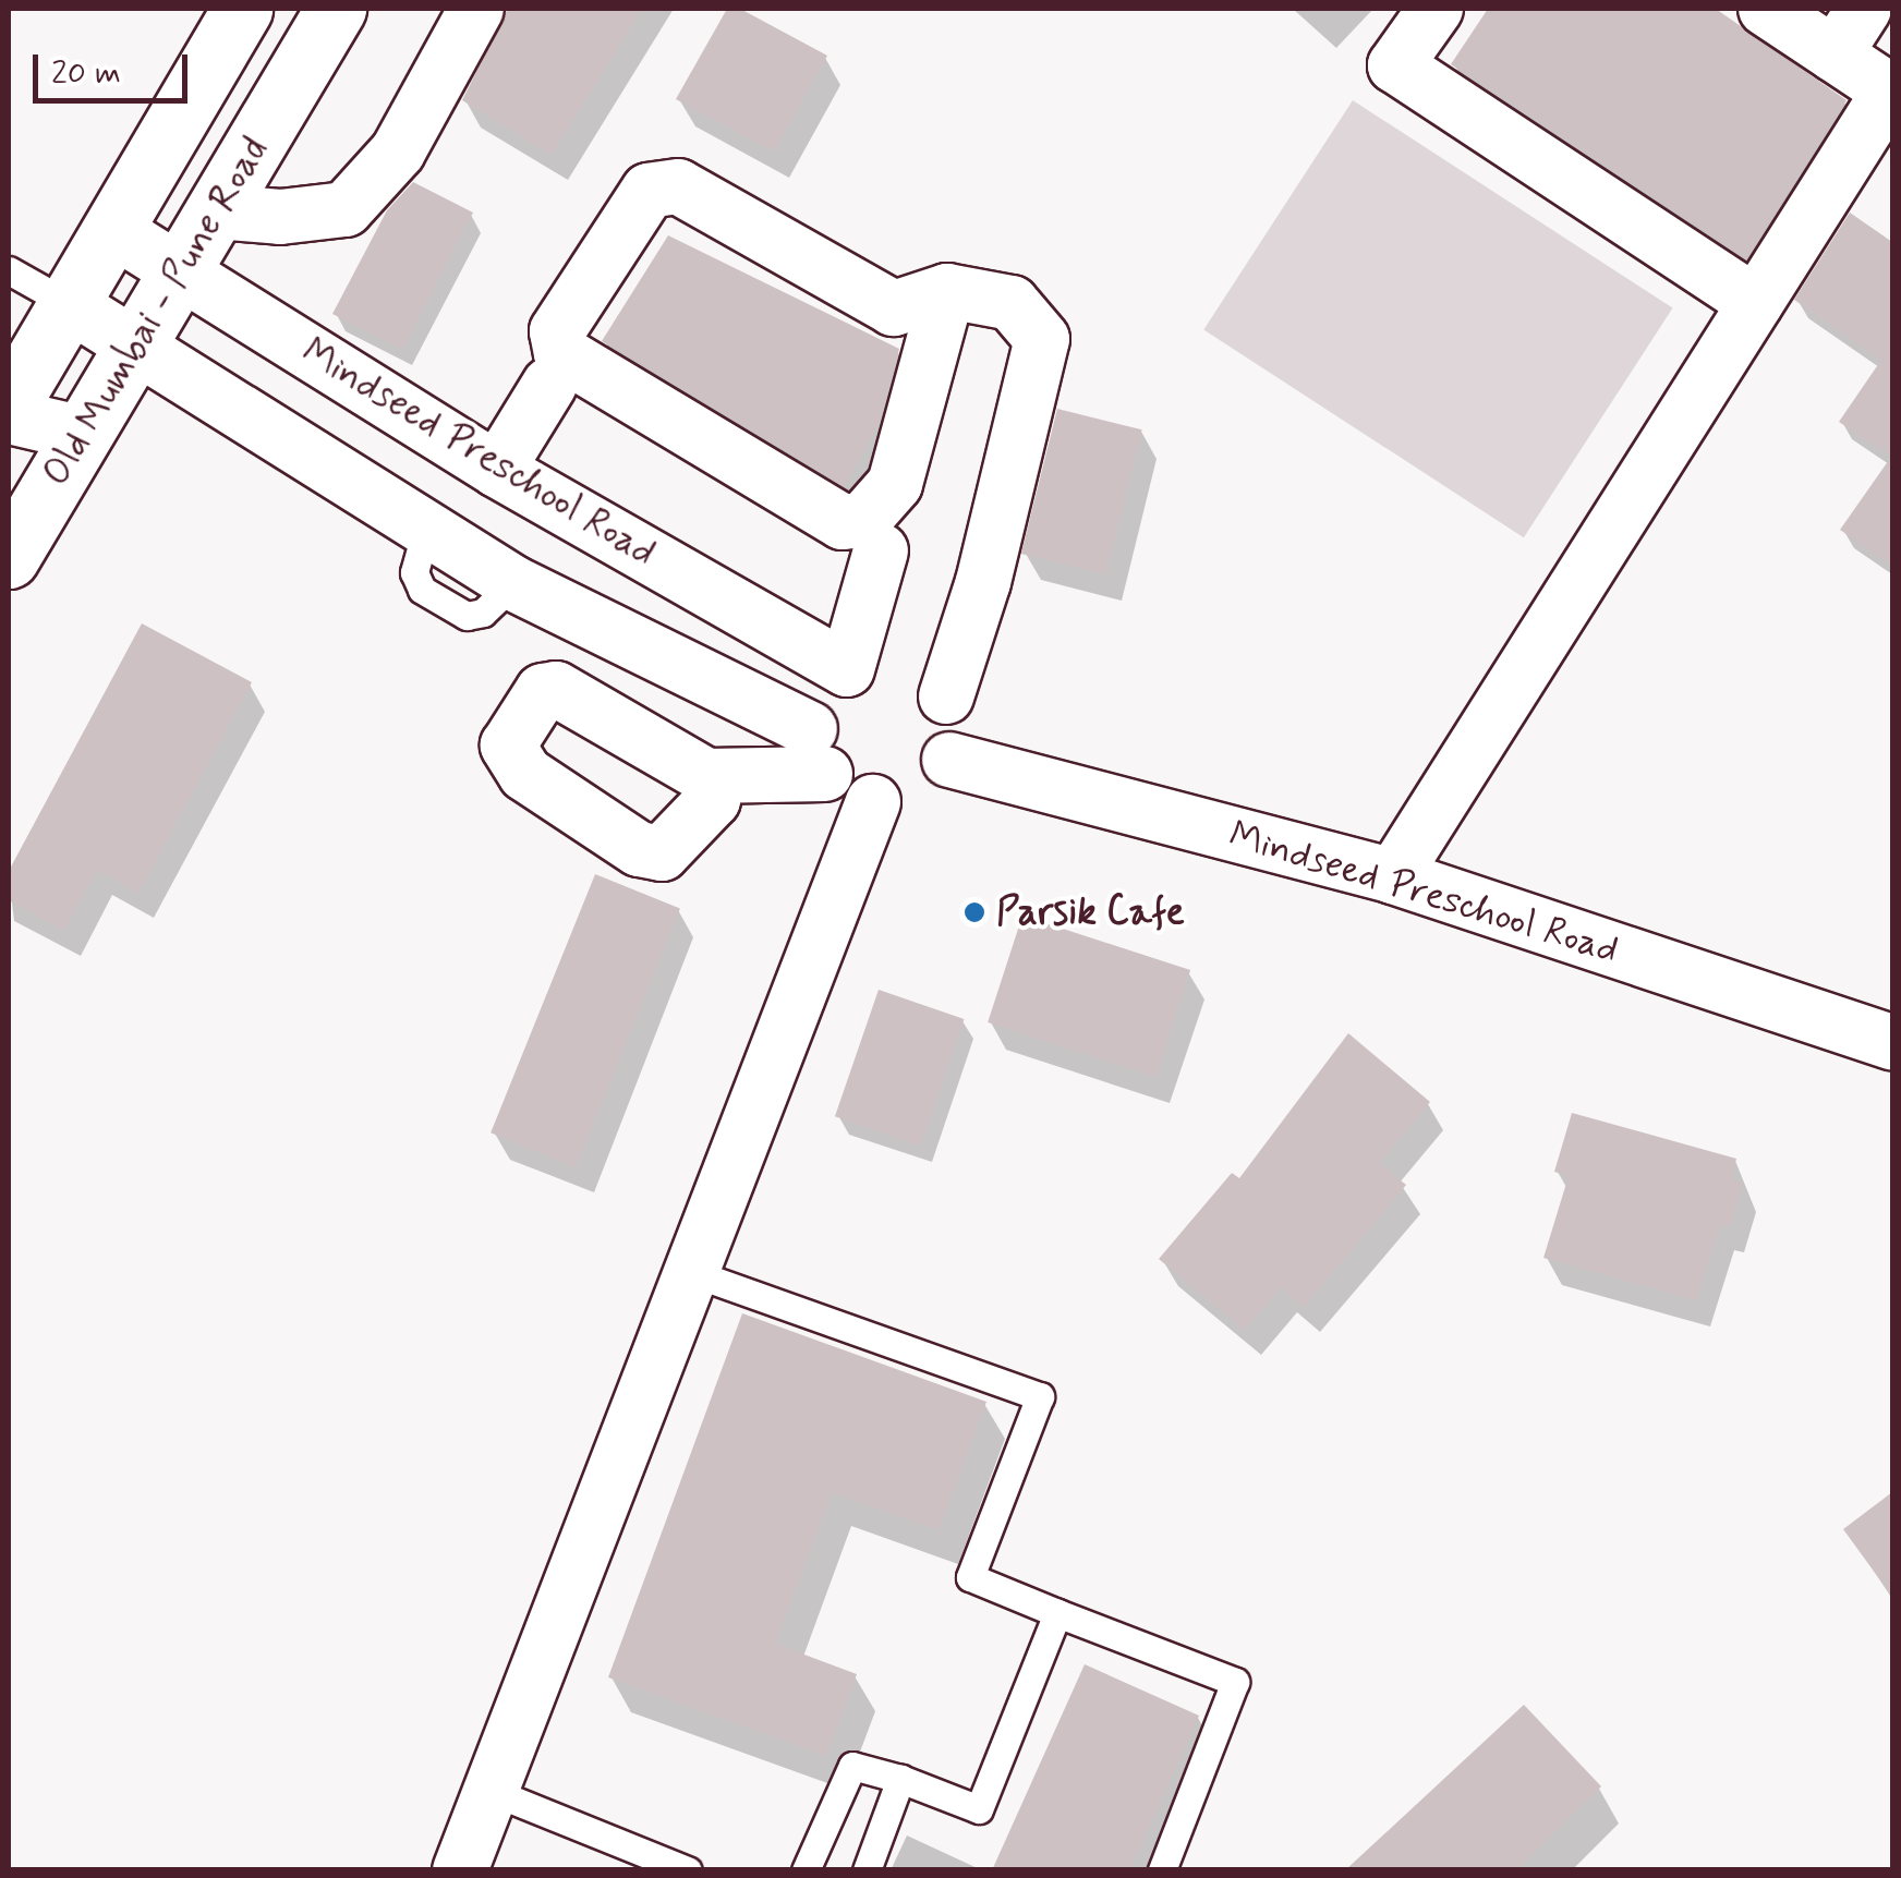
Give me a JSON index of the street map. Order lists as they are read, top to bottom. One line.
{"streets":{"main road":["Old Mumbai - Pune Road"],"street":["Mindseed Preschool Road"]},"crossings":[["Old Mumbai - Pune Road","Mindseed Preschool Road"]],"places":["Parsik Cafe"],"scale_bar":"20 m"}
